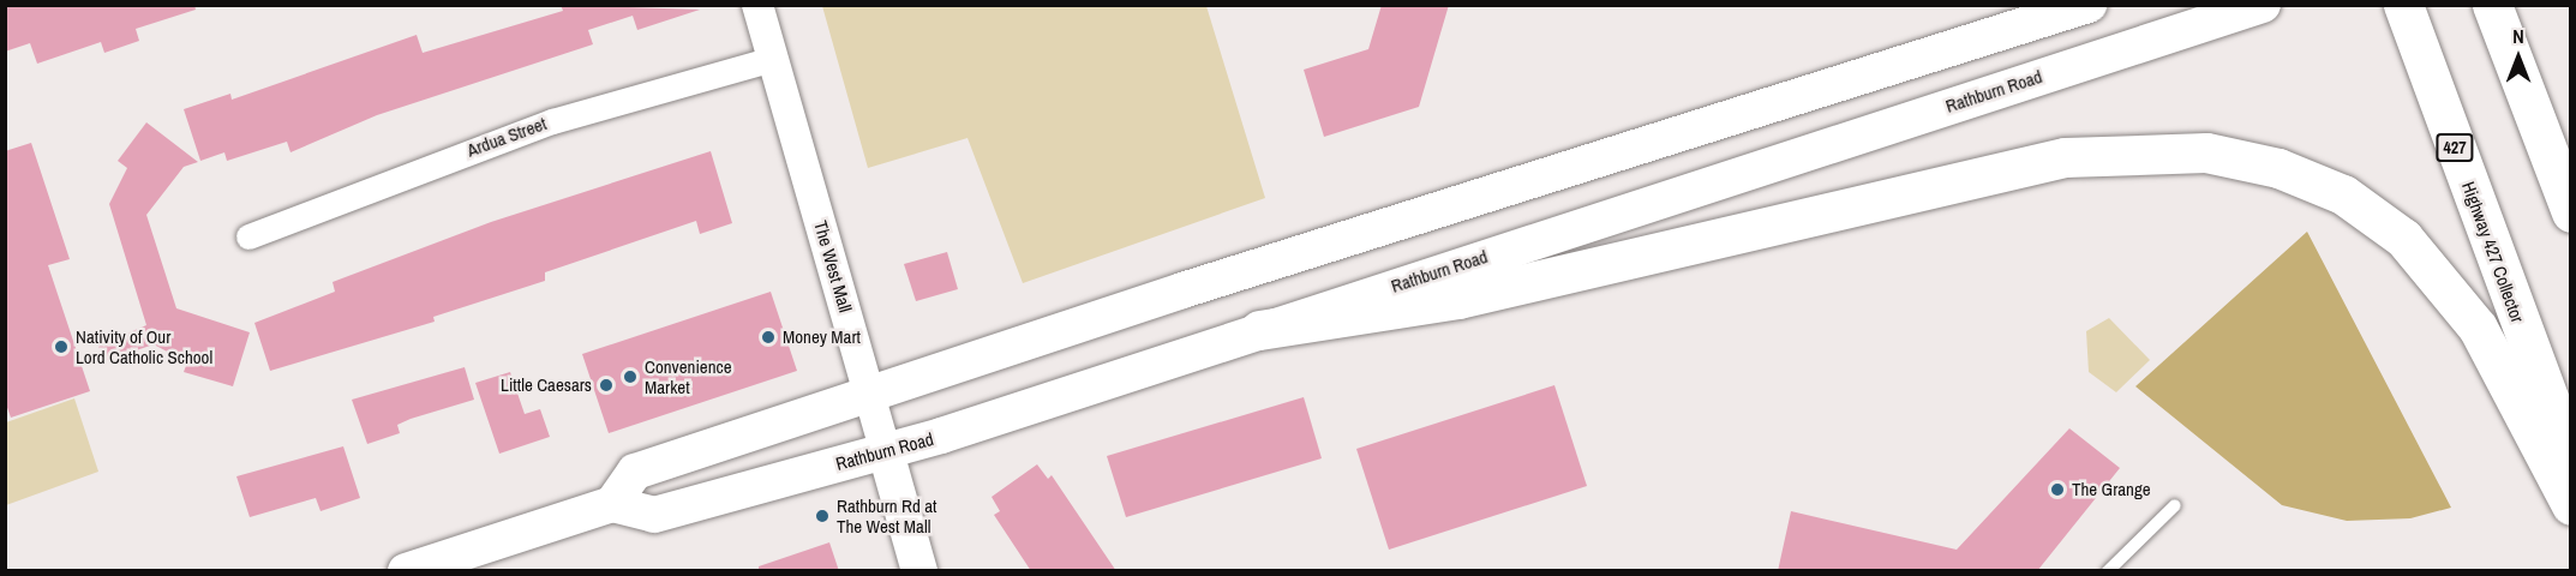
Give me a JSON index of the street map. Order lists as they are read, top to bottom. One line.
{"streets":{"highway":["427","Highway 427 Collector"],"main road":["Rathburn Road","The West Mall"],"street":["Ardua Street"]},"crossings":[["Rathburn Road","The West Mall"],["Ardua Street","The West Mall"]],"places":["Money Mart","Nativity of Our Lord Catholic School","Convenience Market","Little Caesars","The Grange","Rathburn Rd at The West Mall"],"north":"top"}
